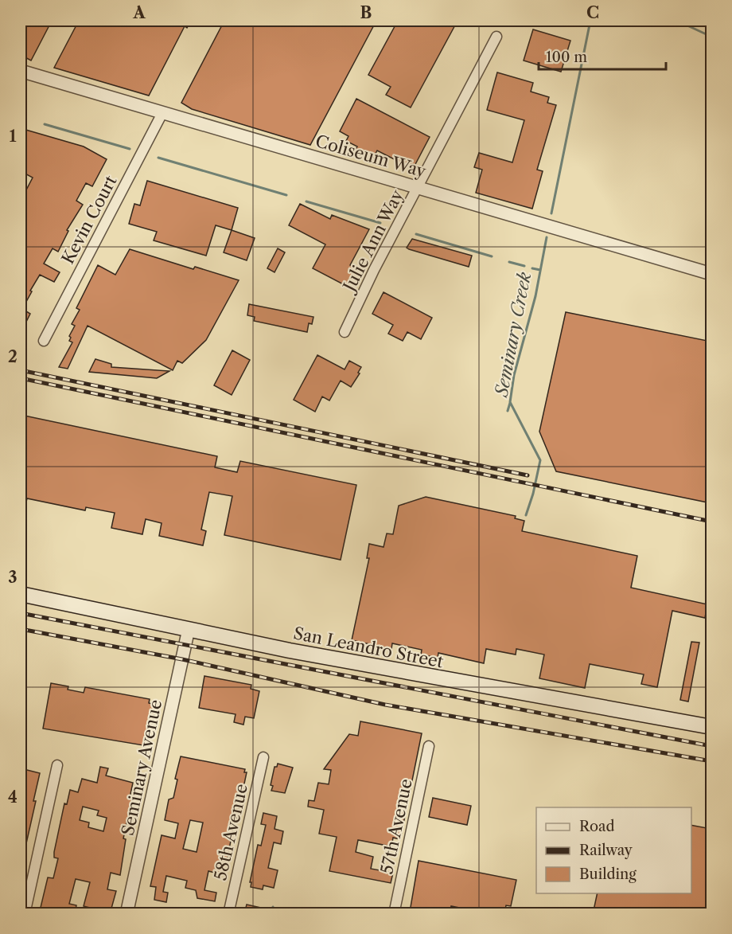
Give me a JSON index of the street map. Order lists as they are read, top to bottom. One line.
{"streets":{"main road":["San Leandro Street"],"street":["Coliseum Way","Kevin Court","Julie Ann Way","Seminary Avenue","57th Avenue","58th Avenue"]},"crossings":[["Coliseum Way","Kevin Court"],["Coliseum Way","Julie Ann Way"],["San Leandro Street","Seminary Avenue"]],"water":["Seminary Creek"],"legend":["Road","Railway","Building"],"scale_bar":"100 m","grid":{"columns":["A","B","C"],"rows":["1","2","3","4"]}}
